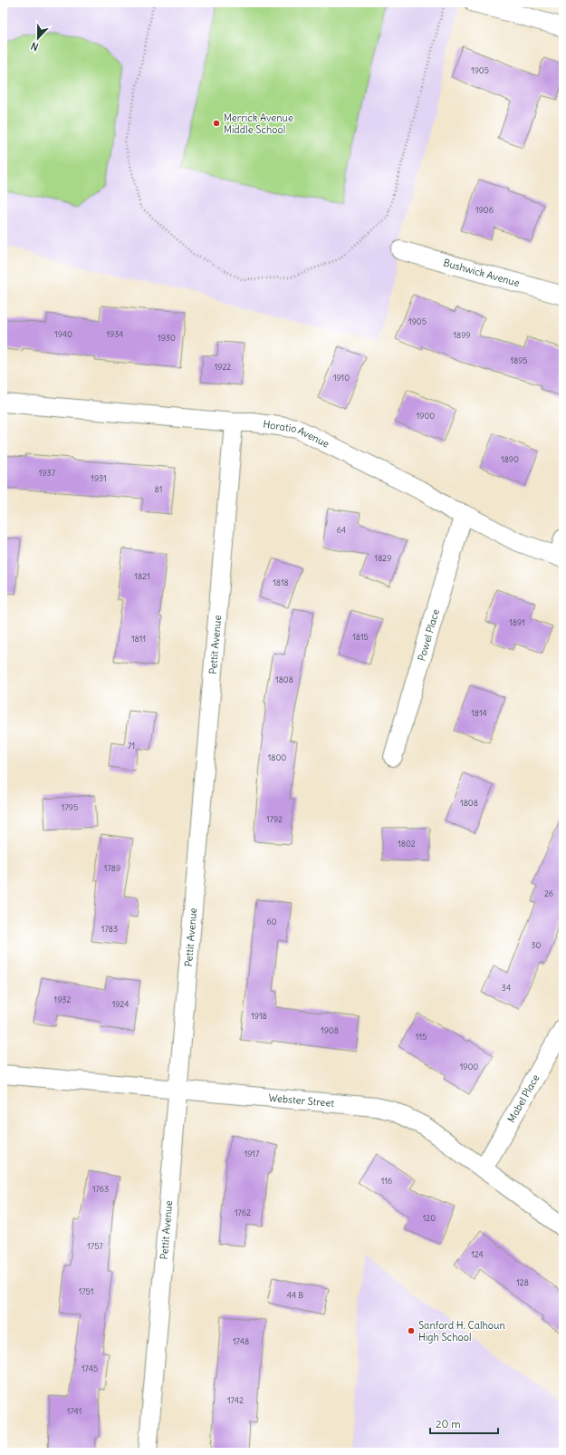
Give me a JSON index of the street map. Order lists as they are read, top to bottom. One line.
{"streets":{"street":["Bushwick Avenue","Horatio Avenue","Powel Place","Pettit Avenue","Mabel Place","Webster Street"]},"crossings":[["Horatio Avenue","Powel Place"],["Horatio Avenue","Pettit Avenue"],["Pettit Avenue","Webster Street"],["Mabel Place","Webster Street"]],"places":["Merrick Avenue Middle School","Sanford H. Calhoun High School"],"house_numbers":["1905","1906","1905","1940","1934","1899","1930","1895","1922","1910","1900","1890","1937","1931","81","64","1829","1821","1818","1891","1815","1811","1808","1814","71","1800","1808","1795","1792","1802","1789","26","60","1783","30","34","1932","1924","1918","1908","115","1900","1917","116","1763","1762","120","1757","124","128","1751","44 B","1748","1745","1742","1741"],"scale_bar":"20 m","north":"bottom"}
